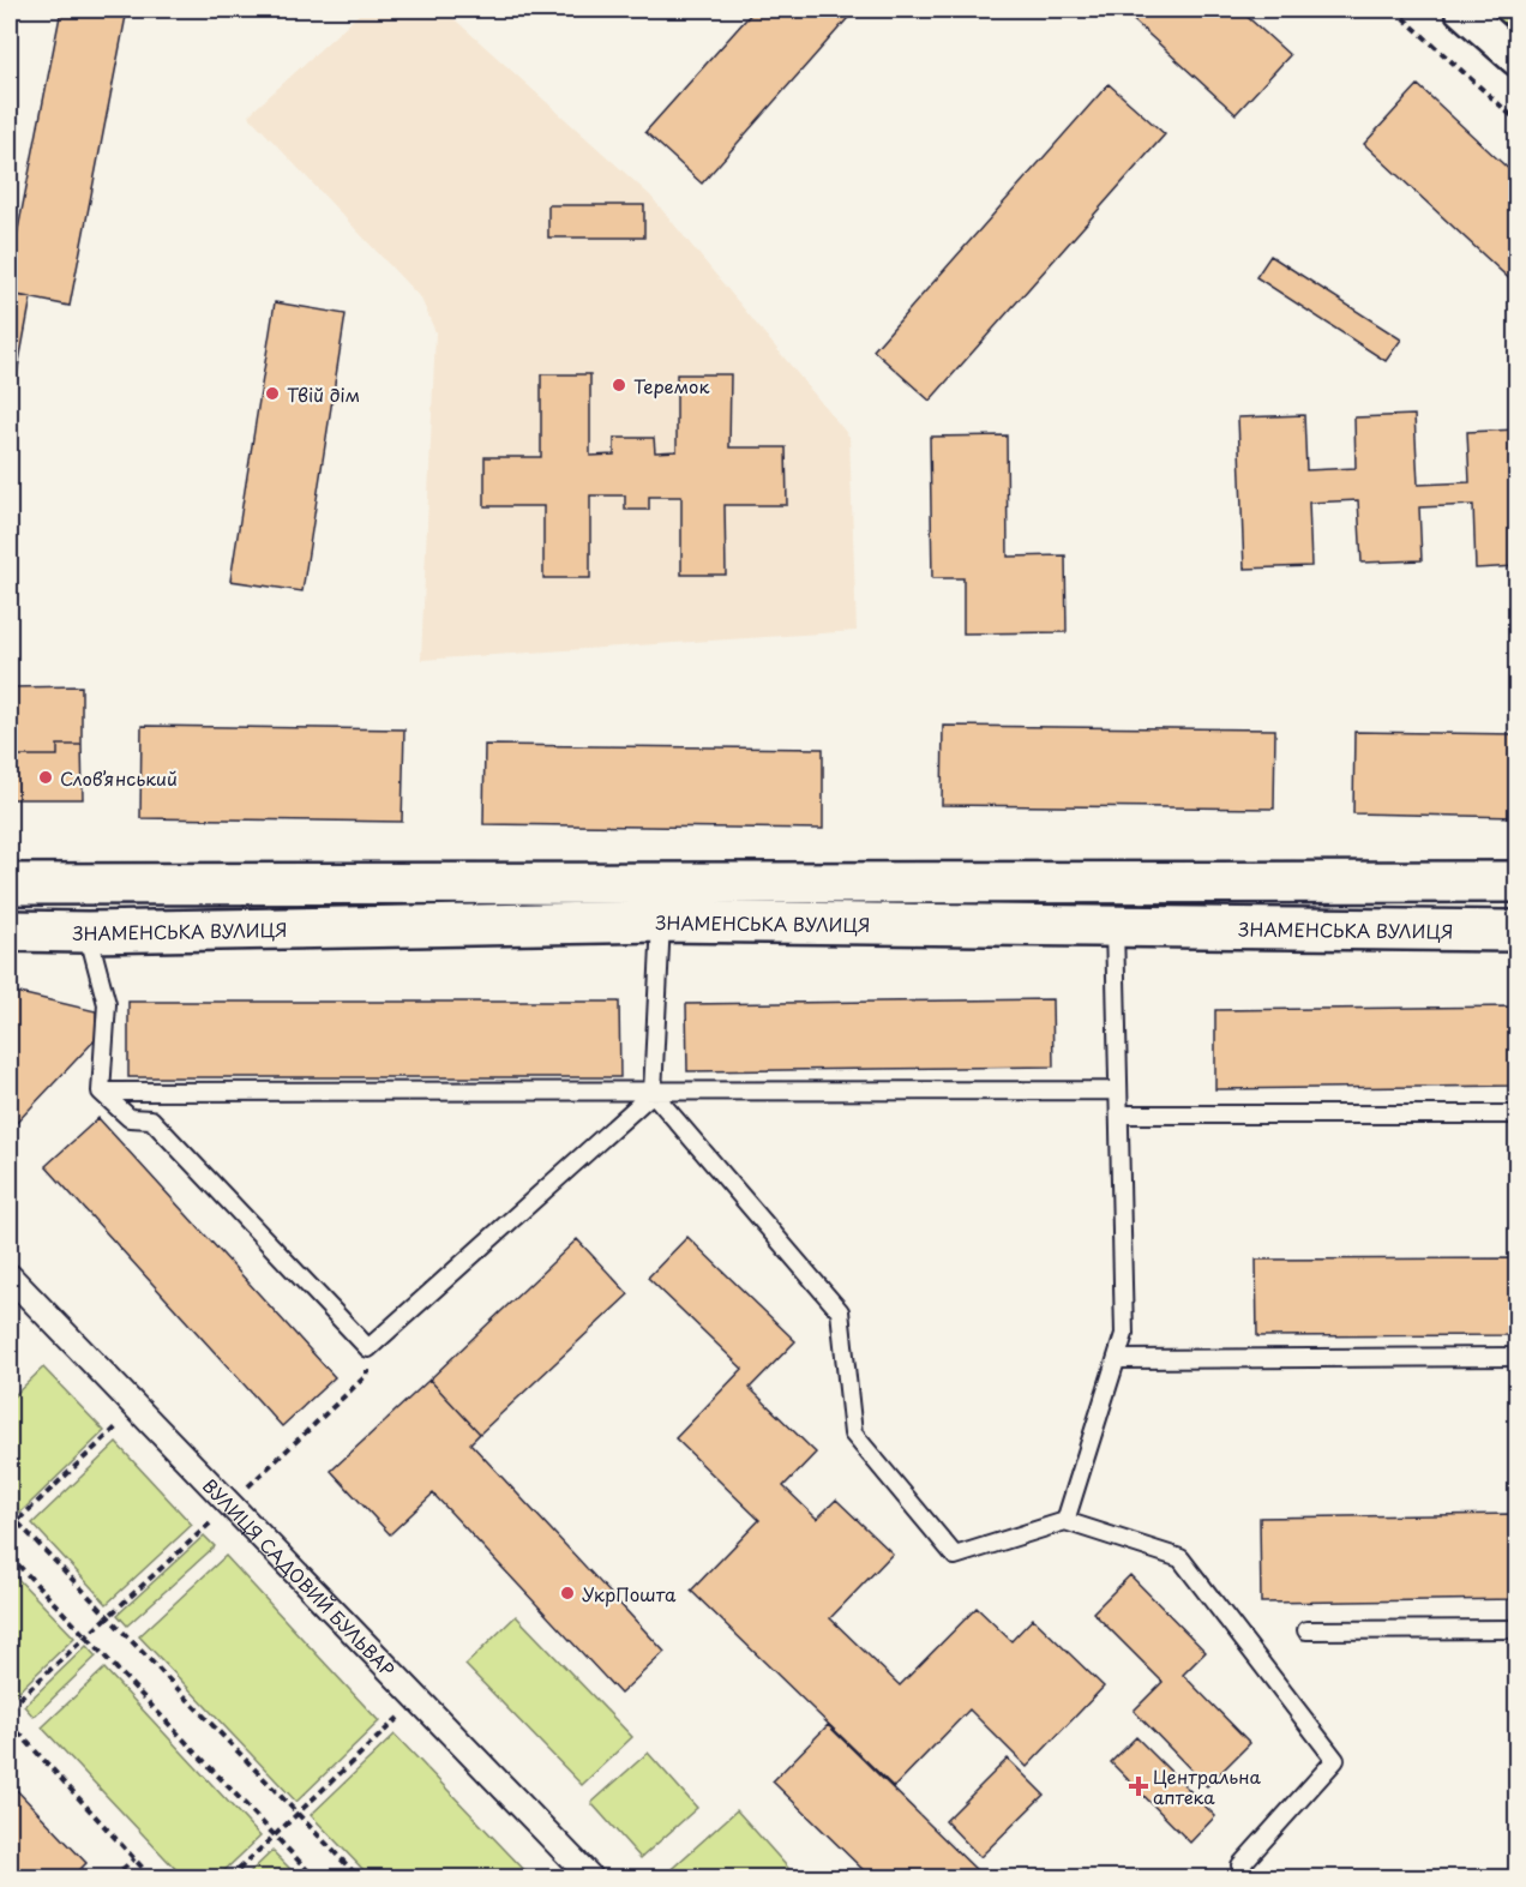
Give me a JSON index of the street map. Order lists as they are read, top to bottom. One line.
{"streets":{"main road":["ЗНАМЕНСЬКА ВУЛИЦЯ"],"street":["ВУЛИЦЯ САДОВИЙ БУЛЬВАР"]},"places":{"other":["Теремок","Твій дім","Слов’янський","УкрПошта"],"health":["Центральна аптека"]}}
